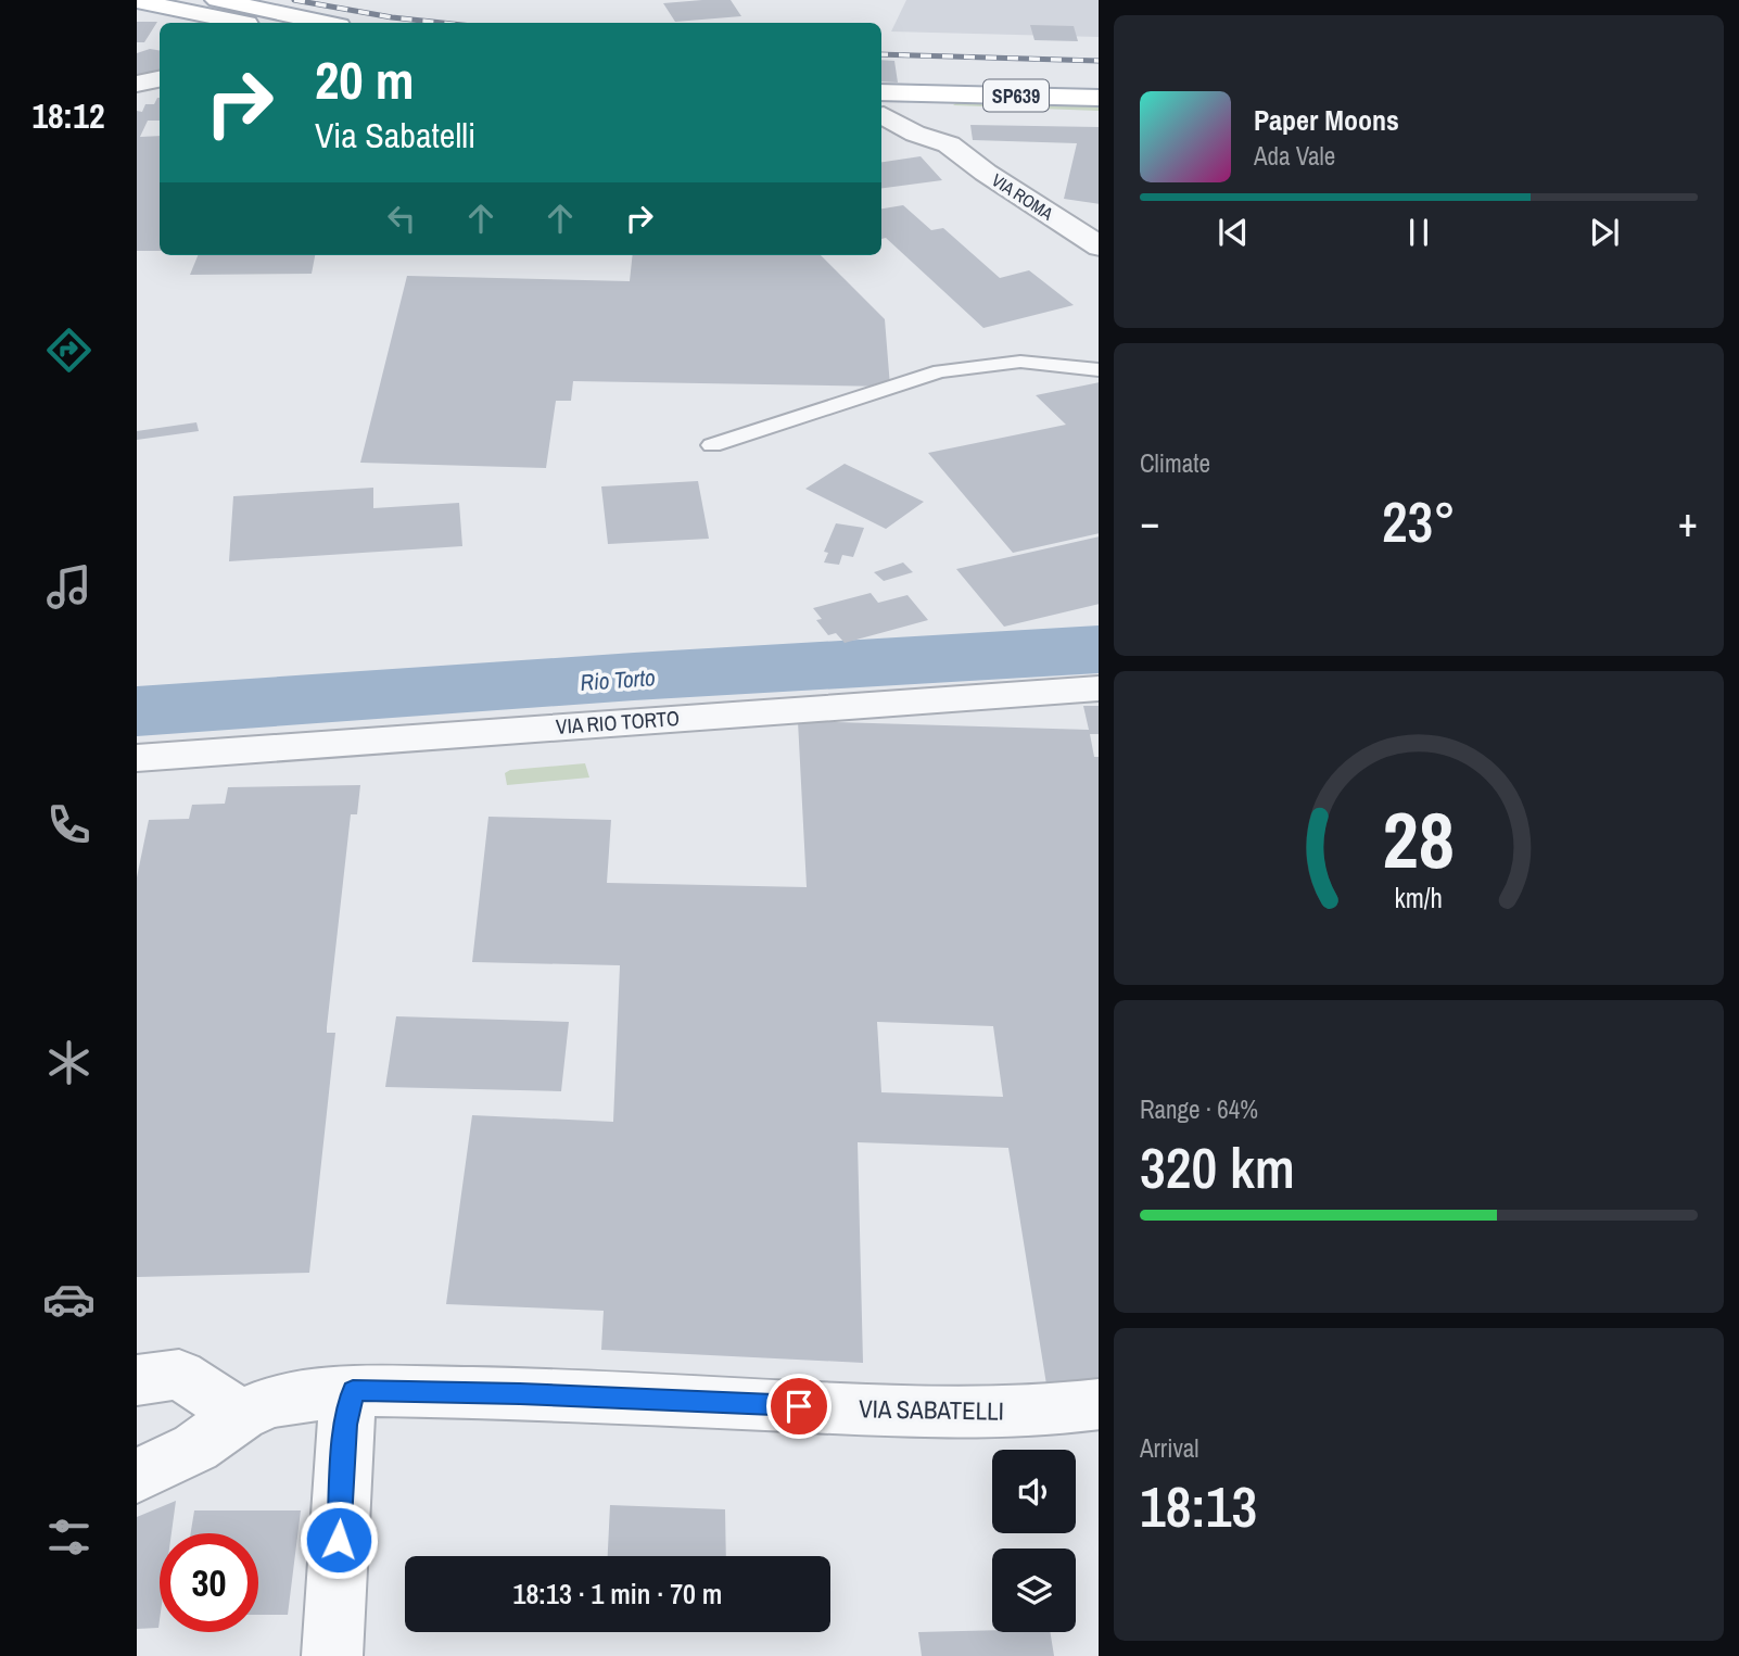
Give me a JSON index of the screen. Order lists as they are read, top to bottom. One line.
{"streets":{"main road":["SP639"],"street":["VIA ROMA","VIA RIO TORTO","VIA SABATELLI"]},"water":["Rio Torto"],"page":{"tabs":"18:12","turn":["20 m","Via Sabatelli"],"song":["Paper Moons","Ada Vale"],"tile":["Climate",["Range · 64%","320 km"],["Arrival","18:13"]],"heat":["−","23°","+"],"limit":"30","trip":"18:13 · 1 min · 70 m","gauge":["28","km/h"]}}
